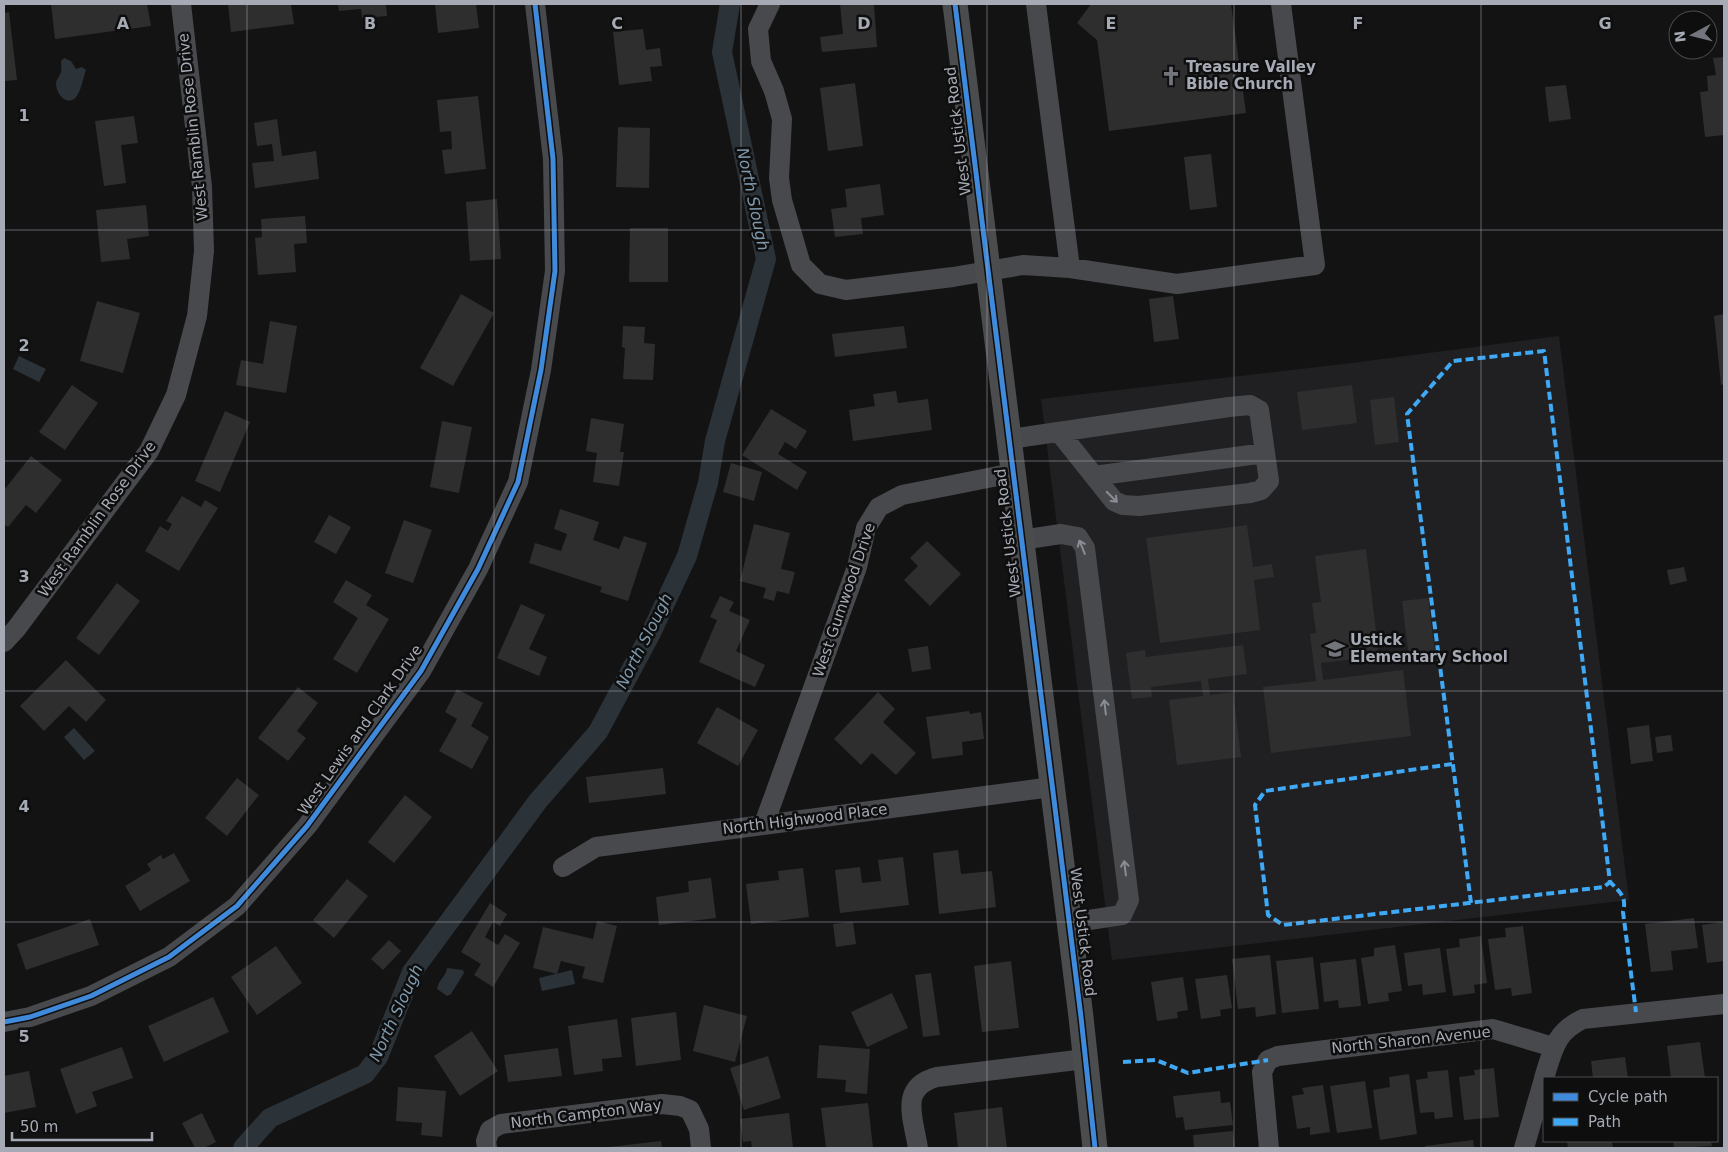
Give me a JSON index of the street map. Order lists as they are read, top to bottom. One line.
{"streets":{"main road":["West Ustick Road"],"street":["West Ramblin Rose Drive","West Gumwood Drive","West Lewis and Clark Drive","North Highwood Place","North Sharon Avenue","North Campton Way"]},"crossings":[["West Ustick Road","West Gumwood Drive"],["West Ustick Road","North Highwood Place"],["West Gumwood Drive","North Highwood Place"]],"water":["North Slough"],"places":{"church":["Treasure Valley Bible Church"],"school or university":["Ustick Elementary School"]},"legend":["Cycle path","Path"],"scale_bar":"50 m","north":"left","grid":{"columns":["A","B","C","D","E","F","G"],"rows":["1","2","3","4","5"]}}
